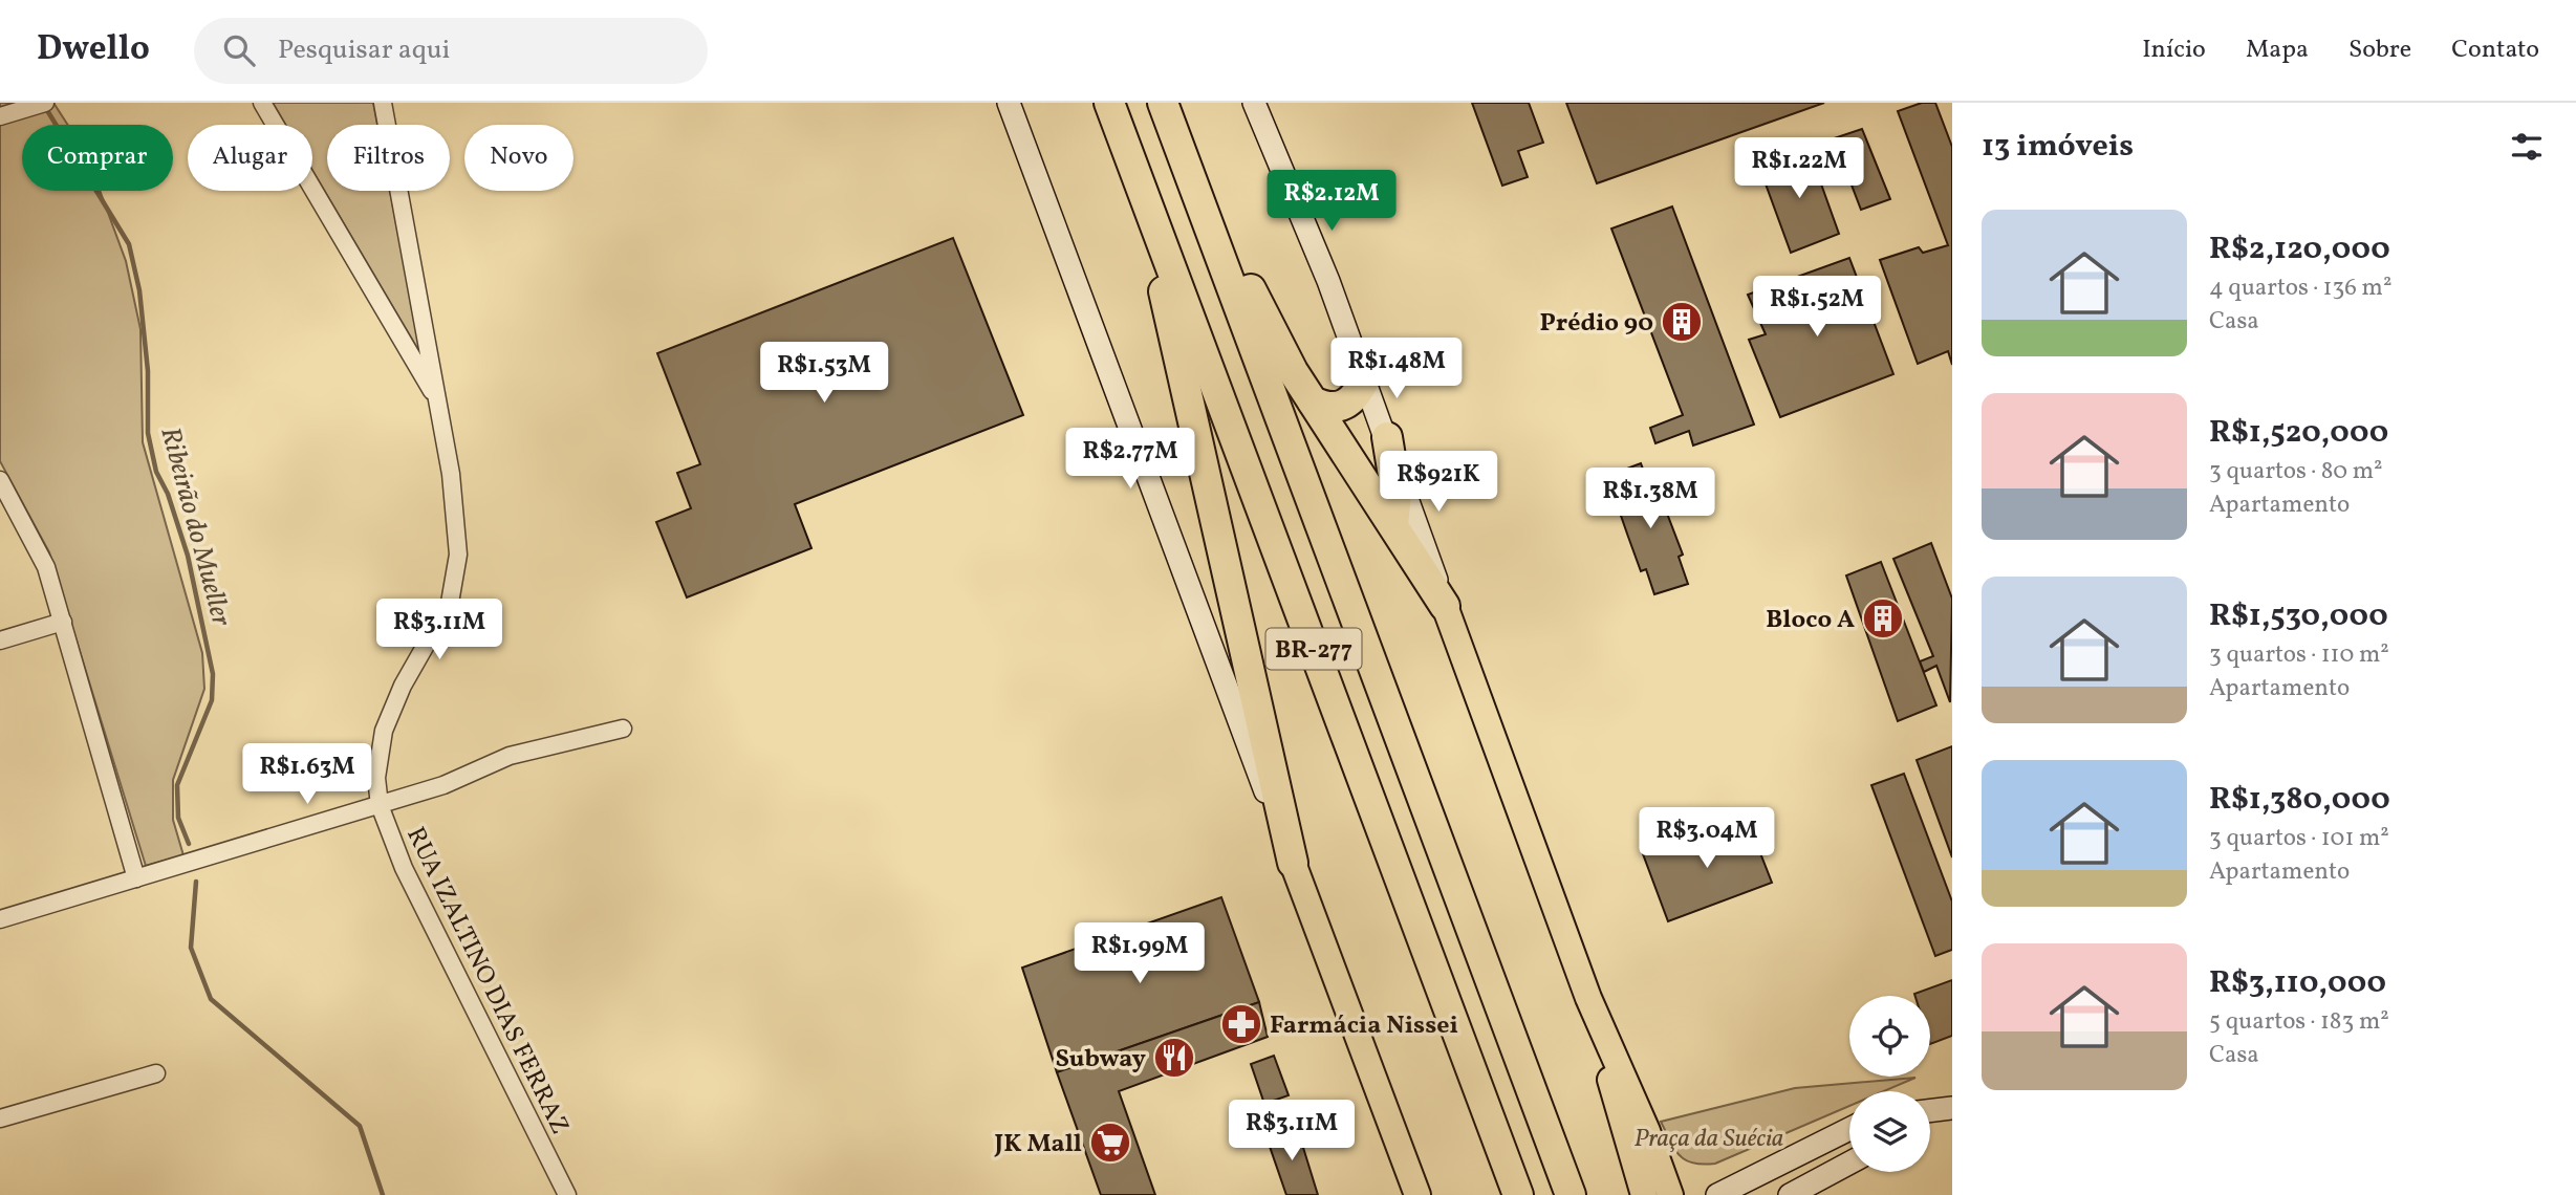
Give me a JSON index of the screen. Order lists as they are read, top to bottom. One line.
{"streets":{"highway":["BR-277"],"street":["RUA IZALTINO DIAS FERRAZ"]},"water":["Ribeirão do Mueller"],"parks":["Praça da Suécia"],"places":{"building":["Prédio 90","Bloco A"],"pharmacy":["Farmácia Nissei"],"restaurant":["Subway"],"supermarket":["JK Mall"]},"page":{"header":"Dwello","search":"Pesquisar aqui","nav":["Início","Mapa","Sobre","Contato"],"heading":"13 imóveis","chip":["Comprar","Alugar","Filtros","Novo"],"price":["R$1.22M","R$2.12M","R$1.52M","R$1.48M","R$1.53M","R$2.77M","R$921K","R$1.38M","R$3.11M","R$1.63M","R$3.04M","R$1.99M","R$3.11M"],"list":[{"name":"R$2,120,000","note":"4 quartos · 136 m² · Casa"},{"name":"R$1,520,000","note":"3 quartos · 80 m² · Apartamento"},{"name":"R$1,530,000","note":"3 quartos · 110 m² · Apartamento"},{"name":"R$1,380,000","note":"3 quartos · 101 m² · Apartamento"},{"name":"R$3,110,000","note":"5 quartos · 183 m² · Casa"}]}}
